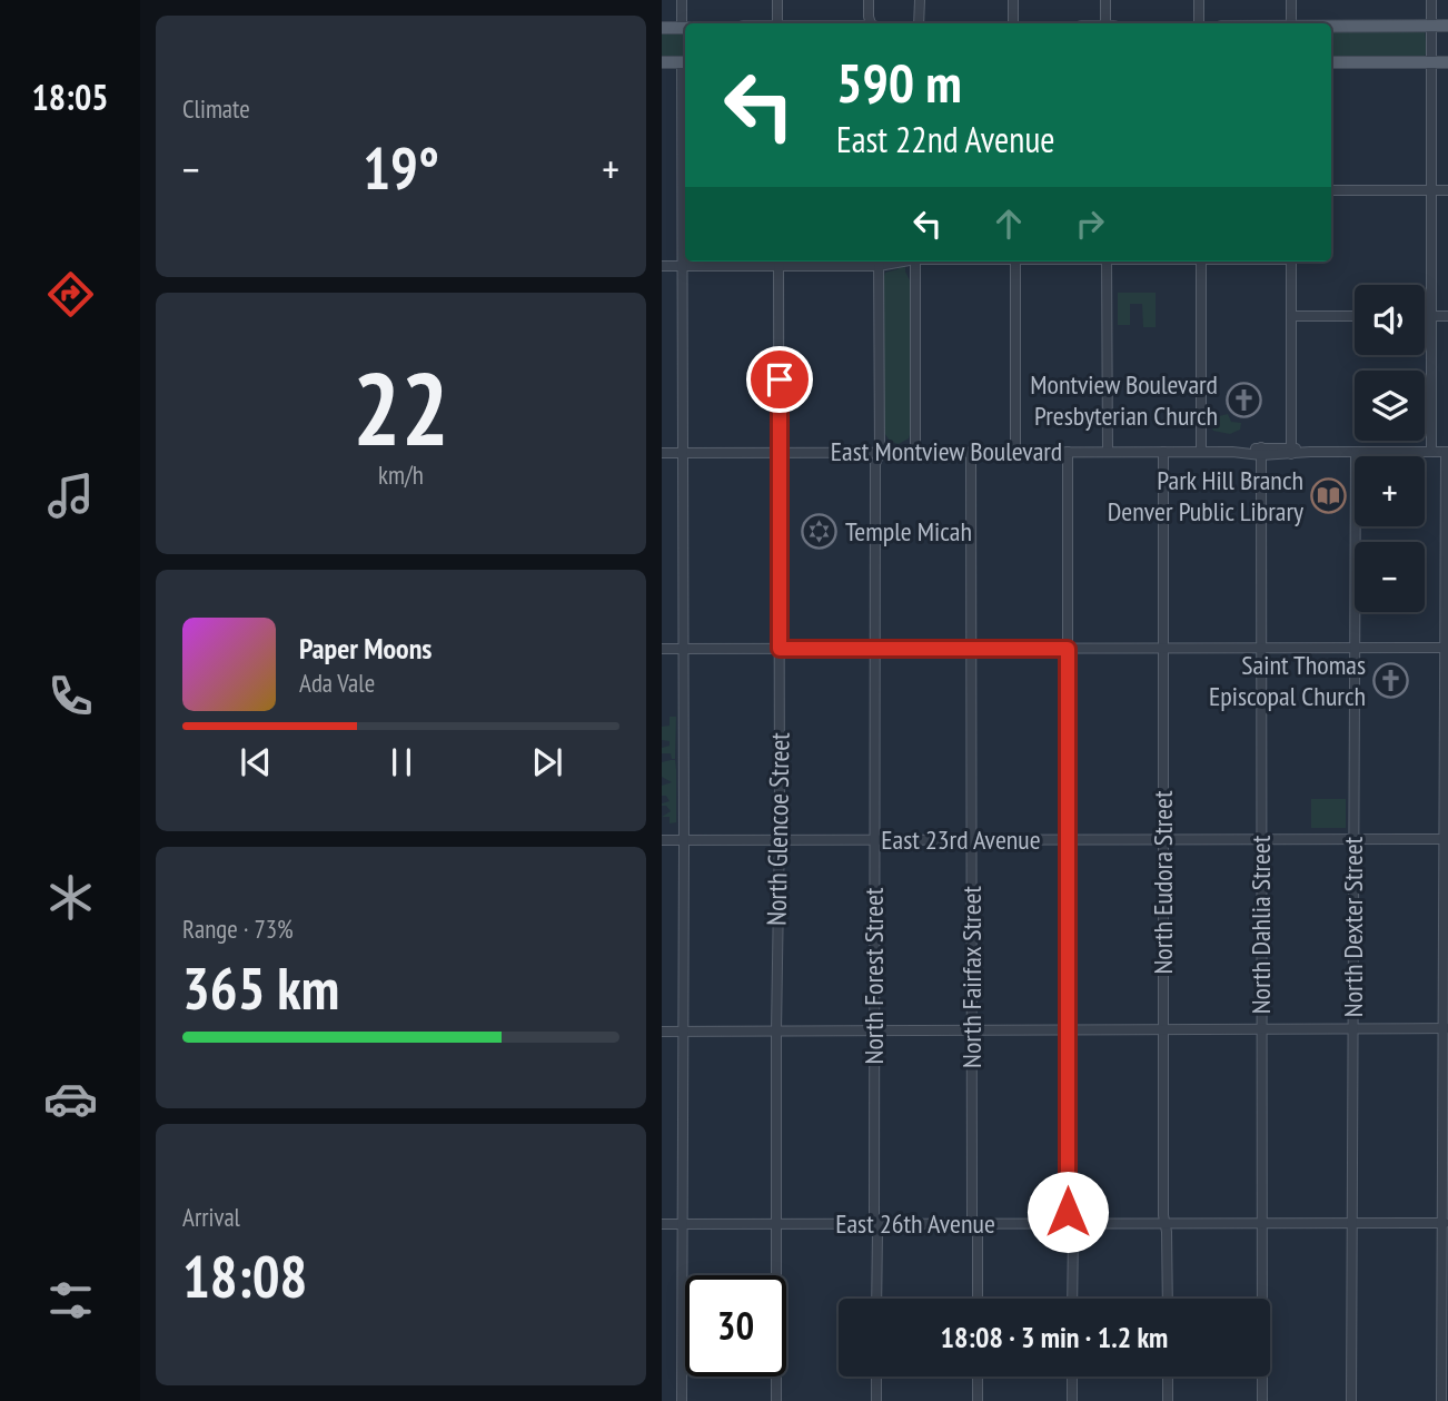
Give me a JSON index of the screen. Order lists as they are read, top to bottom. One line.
{"streets":{"street":["East Montview Boulevard","North Glencoe Street","East 23rd Avenue","North Eudora Street","North Dahlia Street","North Dexter Street","North Forest Street","North Fairfax Street","East 26th Avenue"]},"crossings":[["East Montview Boulevard","North Glencoe Street"],["East Montview Boulevard","North Eudora Street"],["East Montview Boulevard","North Dahlia Street"],["East Montview Boulevard","North Dexter Street"],["East Montview Boulevard","North Forest Street"],["East Montview Boulevard","North Fairfax Street"],["North Glencoe Street","East 23rd Avenue"],["North Glencoe Street","East 26th Avenue"],["East 23rd Avenue","North Eudora Street"],["East 23rd Avenue","North Dahlia Street"],["East 23rd Avenue","North Dexter Street"],["East 23rd Avenue","North Forest Street"],["East 23rd Avenue","North Fairfax Street"],["North Eudora Street","East 26th Avenue"],["North Dahlia Street","East 26th Avenue"],["North Dexter Street","East 26th Avenue"],["North Forest Street","East 26th Avenue"],["North Fairfax Street","East 26th Avenue"]],"places":{"church":["Montview Boulevard Presbyterian Church","Saint Thomas Episcopal Church"],"library":["Park Hill Branch Denver Public Library"],"synagogue":["Temple Micah"]},"page":{"tabs":"18:05","tile":["Climate",["22","km/h"],["Range · 73%","365 km"],["Arrival","18:08"]],"turn":["590 m","East 22nd Avenue"],"heat":["−","19°","+"],"map_buttons":["+","−"],"song":["Paper Moons","Ada Vale"],"limit":"30","trip":"18:08 · 3 min · 1.2 km"}}
